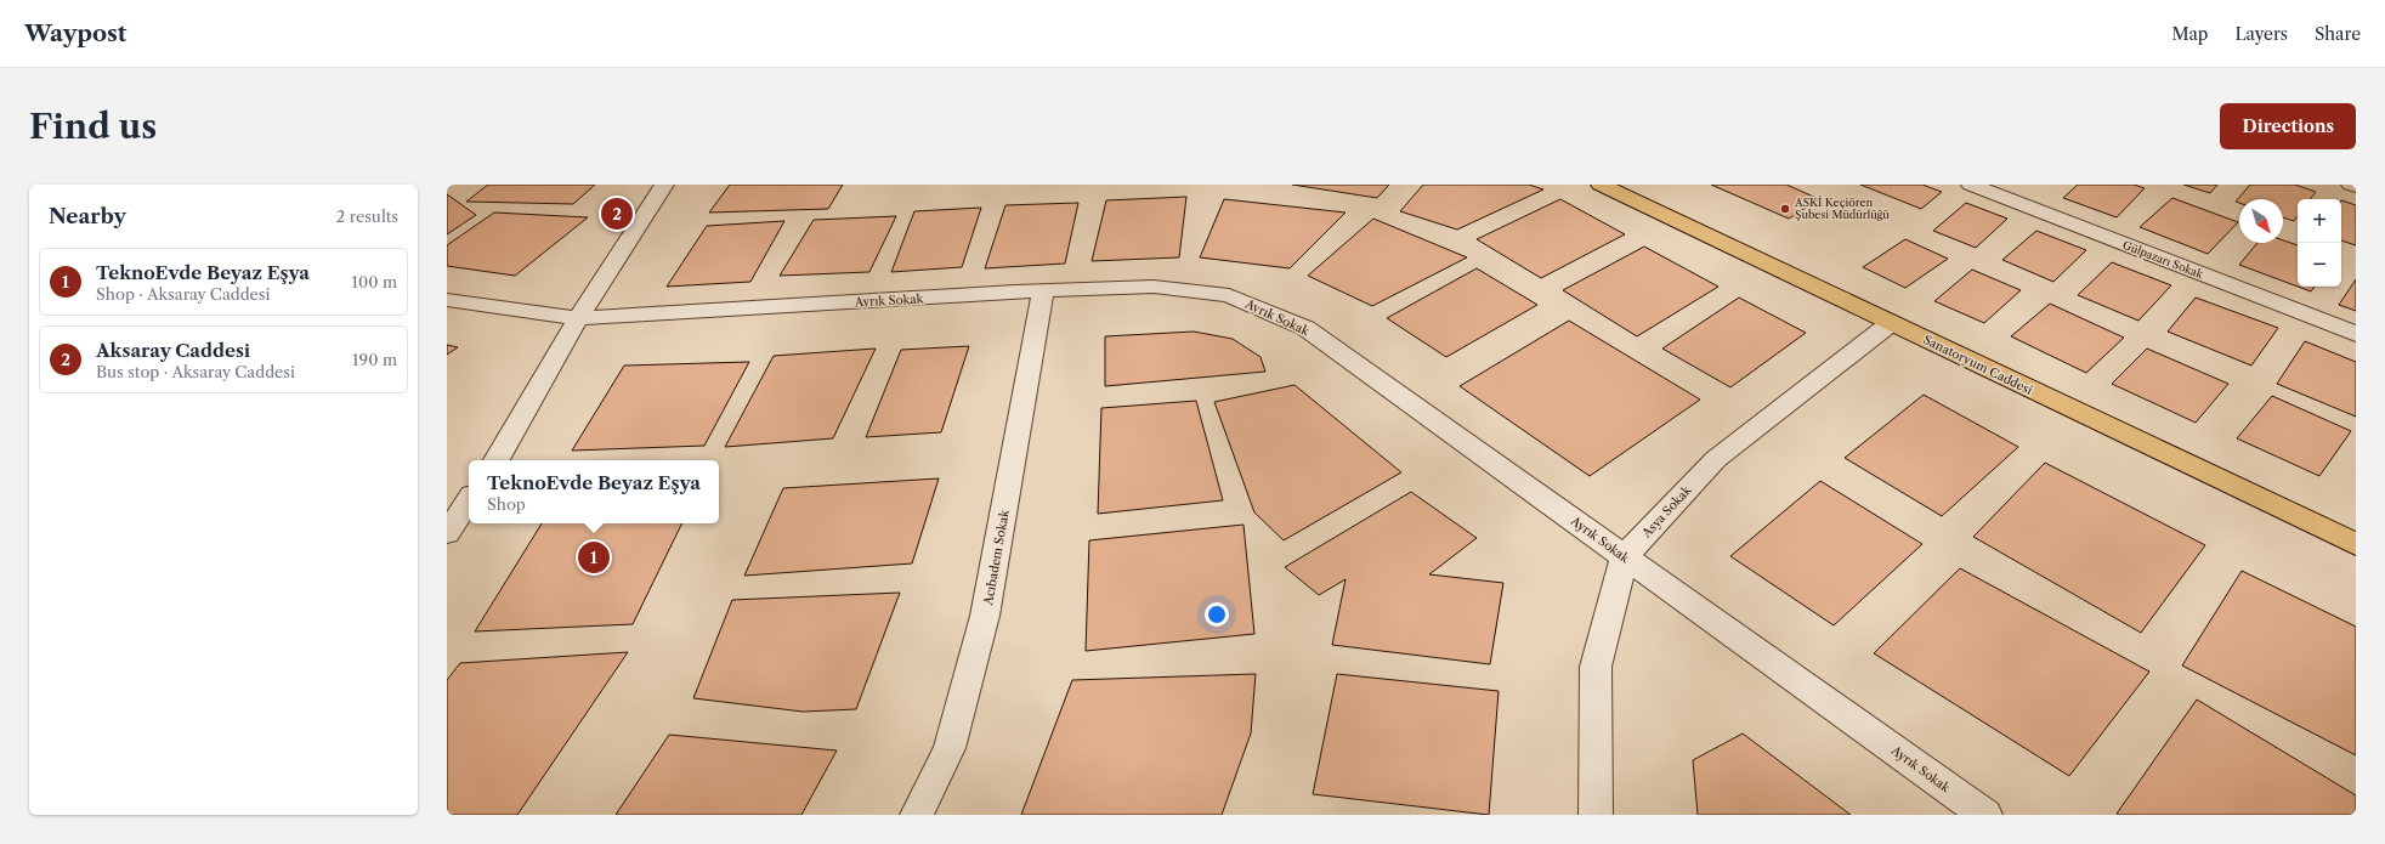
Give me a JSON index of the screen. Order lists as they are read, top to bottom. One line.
{"streets":{"main road":["Sanatoryum Caddesi"],"street":["Gülpazarı Sokak","Ayrık Sokak","Asya Sokak","Acıbadem Sokak"]},"crossings":[["Ayrık Sokak","Asya Sokak"],["Ayrık Sokak","Acıbadem Sokak"],["Sanatoryum Caddesi","Asya Sokak"]],"places":["ASKİ Keçiören Şubesi Müdürlüğü"],"north":"bottom right","page":{"header":"Waypost","nav":["Map","Layers","Share"],"buttons":"Directions","title":"Find us","heading":["Nearby","2 results"],"pins":["2","1"],"map_buttons":["+","−"],"list":[{"mark":"1","name":"TeknoEvde Beyaz Eşya","note":"Shop · Aksaray Caddesi","value":"100 m"},{"mark":"2","name":"Aksaray Caddesi","note":"Bus stop · Aksaray Caddesi","value":"190 m"}],"popup":["TeknoEvde Beyaz Eşya","Shop"]}}
